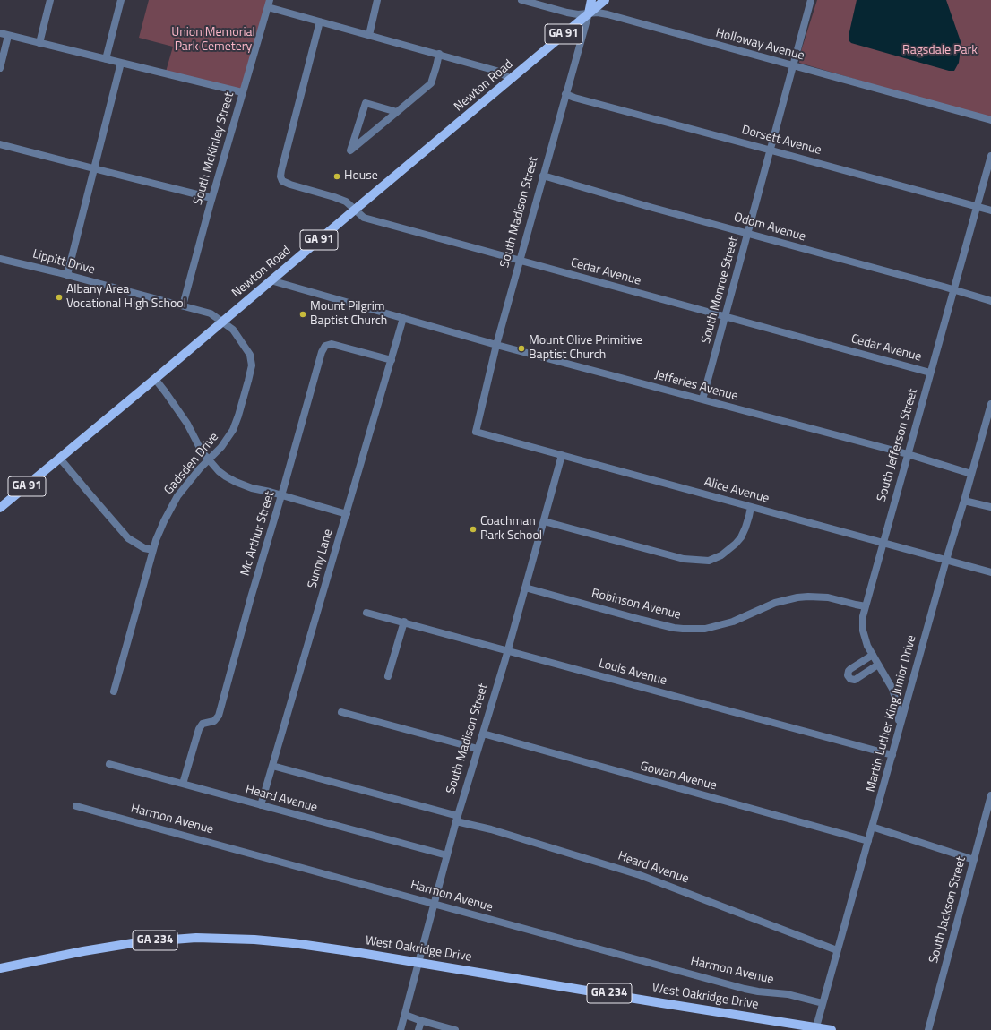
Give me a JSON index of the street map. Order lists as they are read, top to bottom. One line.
{"streets":{"main road":["GA 91","Newton Road","South Madison Street","GA 234","West Oakridge Drive"],"street":["Holloway Avenue","Dorsett Avenue","South McKinley Street","Odom Avenue","Lippitt Drive","Cedar Avenue","South Monroe Street","Jefferies Avenue","South Jefferson Street","Gadsden Drive","Alice Avenue","Mc Arthur Street","Sunny Lane","Robinson Avenue","Louis Avenue","Martin Luther King Junior Drive","Gowan Avenue","Heard Avenue","Harmon Avenue","South Jackson Street"]},"crossings":[["Holloway Avenue","Newton Road"],["Holloway Avenue","South Madison Street"],["Holloway Avenue","South Monroe Street"],["Newton Road","South Madison Street"],["Newton Road","Lippitt Drive"],["Newton Road","Cedar Avenue"],["Newton Road","Jefferies Avenue"],["Newton Road","Gadsden Drive"],["Dorsett Avenue","South Madison Street"],["Dorsett Avenue","South Monroe Street"],["Dorsett Avenue","South Jefferson Street"],["South McKinley Street","Lippitt Drive"],["South Madison Street","Odom Avenue"],["South Madison Street","Cedar Avenue"],["South Madison Street","Jefferies Avenue"],["South Madison Street","Alice Avenue"],["South Madison Street","Robinson Avenue"],["South Madison Street","Louis Avenue"],["South Madison Street","Gowan Avenue"],["South Madison Street","Heard Avenue"],["South Madison Street","Harmon Avenue"],["South Madison Street","West Oakridge Drive"],["Odom Avenue","South Monroe Street"],["Odom Avenue","South Jefferson Street"],["Lippitt Drive","Gadsden Drive"],["Cedar Avenue","South Monroe Street"],["Cedar Avenue","South Jefferson Street"],["South Monroe Street","Jefferies Avenue"],["Jefferies Avenue","South Jefferson Street"],["Jefferies Avenue","Sunny Lane"],["Jefferies Avenue","Martin Luther King Junior Drive"],["South Jefferson Street","Alice Avenue"],["South Jefferson Street","Robinson Avenue"],["South Jefferson Street","Martin Luther King Junior Drive"],["Alice Avenue","Martin Luther King Junior Drive"],["Mc Arthur Street","Sunny Lane"],["Mc Arthur Street","Heard Avenue"],["Sunny Lane","Heard Avenue"],["Louis Avenue","Martin Luther King Junior Drive"],["Martin Luther King Junior Drive","Gowan Avenue"],["Martin Luther King Junior Drive","Heard Avenue"],["Martin Luther King Junior Drive","Harmon Avenue"],["Martin Luther King Junior Drive","West Oakridge Drive"]],"parks":["Union Memorial Park Cemetery","Ragsdale Park"],"places":["House","Albany Area Vocational High School","Mount Pilgrim Baptist Church","Mount Olive Primitive Baptist Church","Coachman Park School"]}
